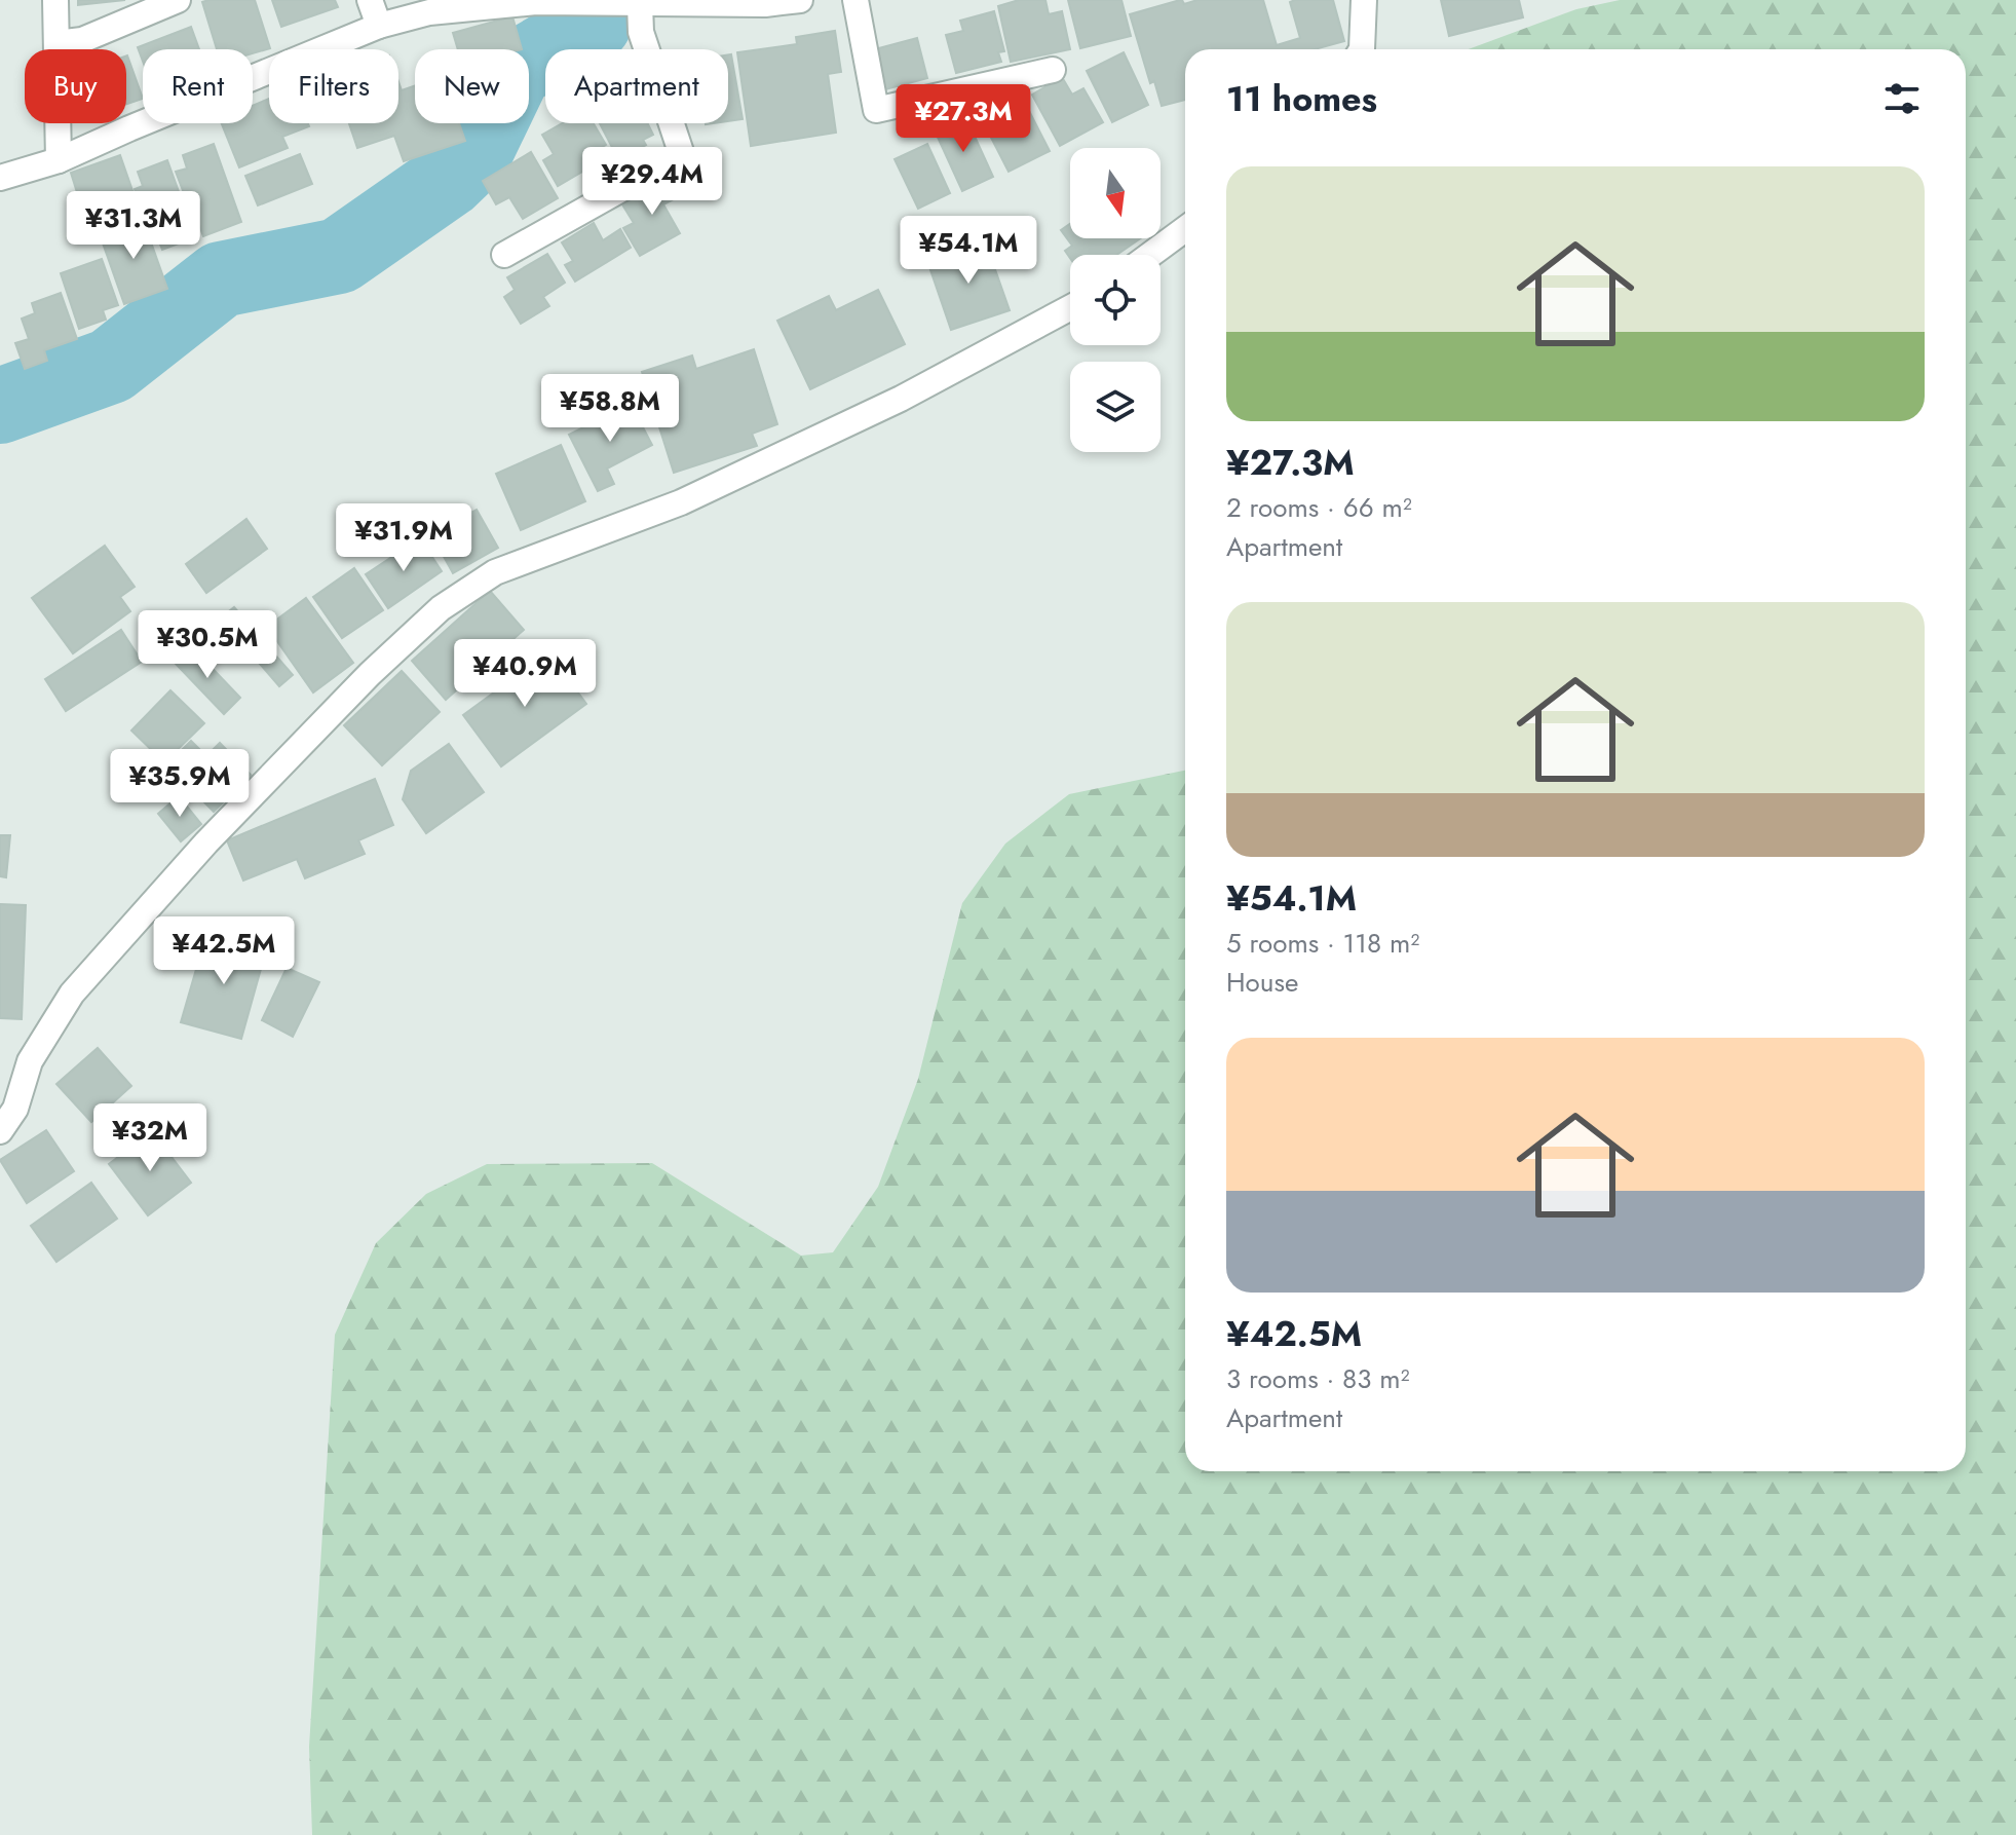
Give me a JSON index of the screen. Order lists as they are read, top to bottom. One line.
{"north":"bottom","page":{"chip":["Buy","Rent","Filters","New","Apartment"],"heading":"11 homes","price":["¥27.3M","¥29.4M","¥31.3M","¥54.1M","¥58.8M","¥31.9M","¥30.5M","¥40.9M","¥35.9M","¥42.5M","¥32M"],"list":[{"name":"¥27.3M","note":"2 rooms · 66 m² · Apartment"},{"name":"¥54.1M","note":"5 rooms · 118 m² · House"},{"name":"¥42.5M","note":"3 rooms · 83 m² · Apartment"}]}}
